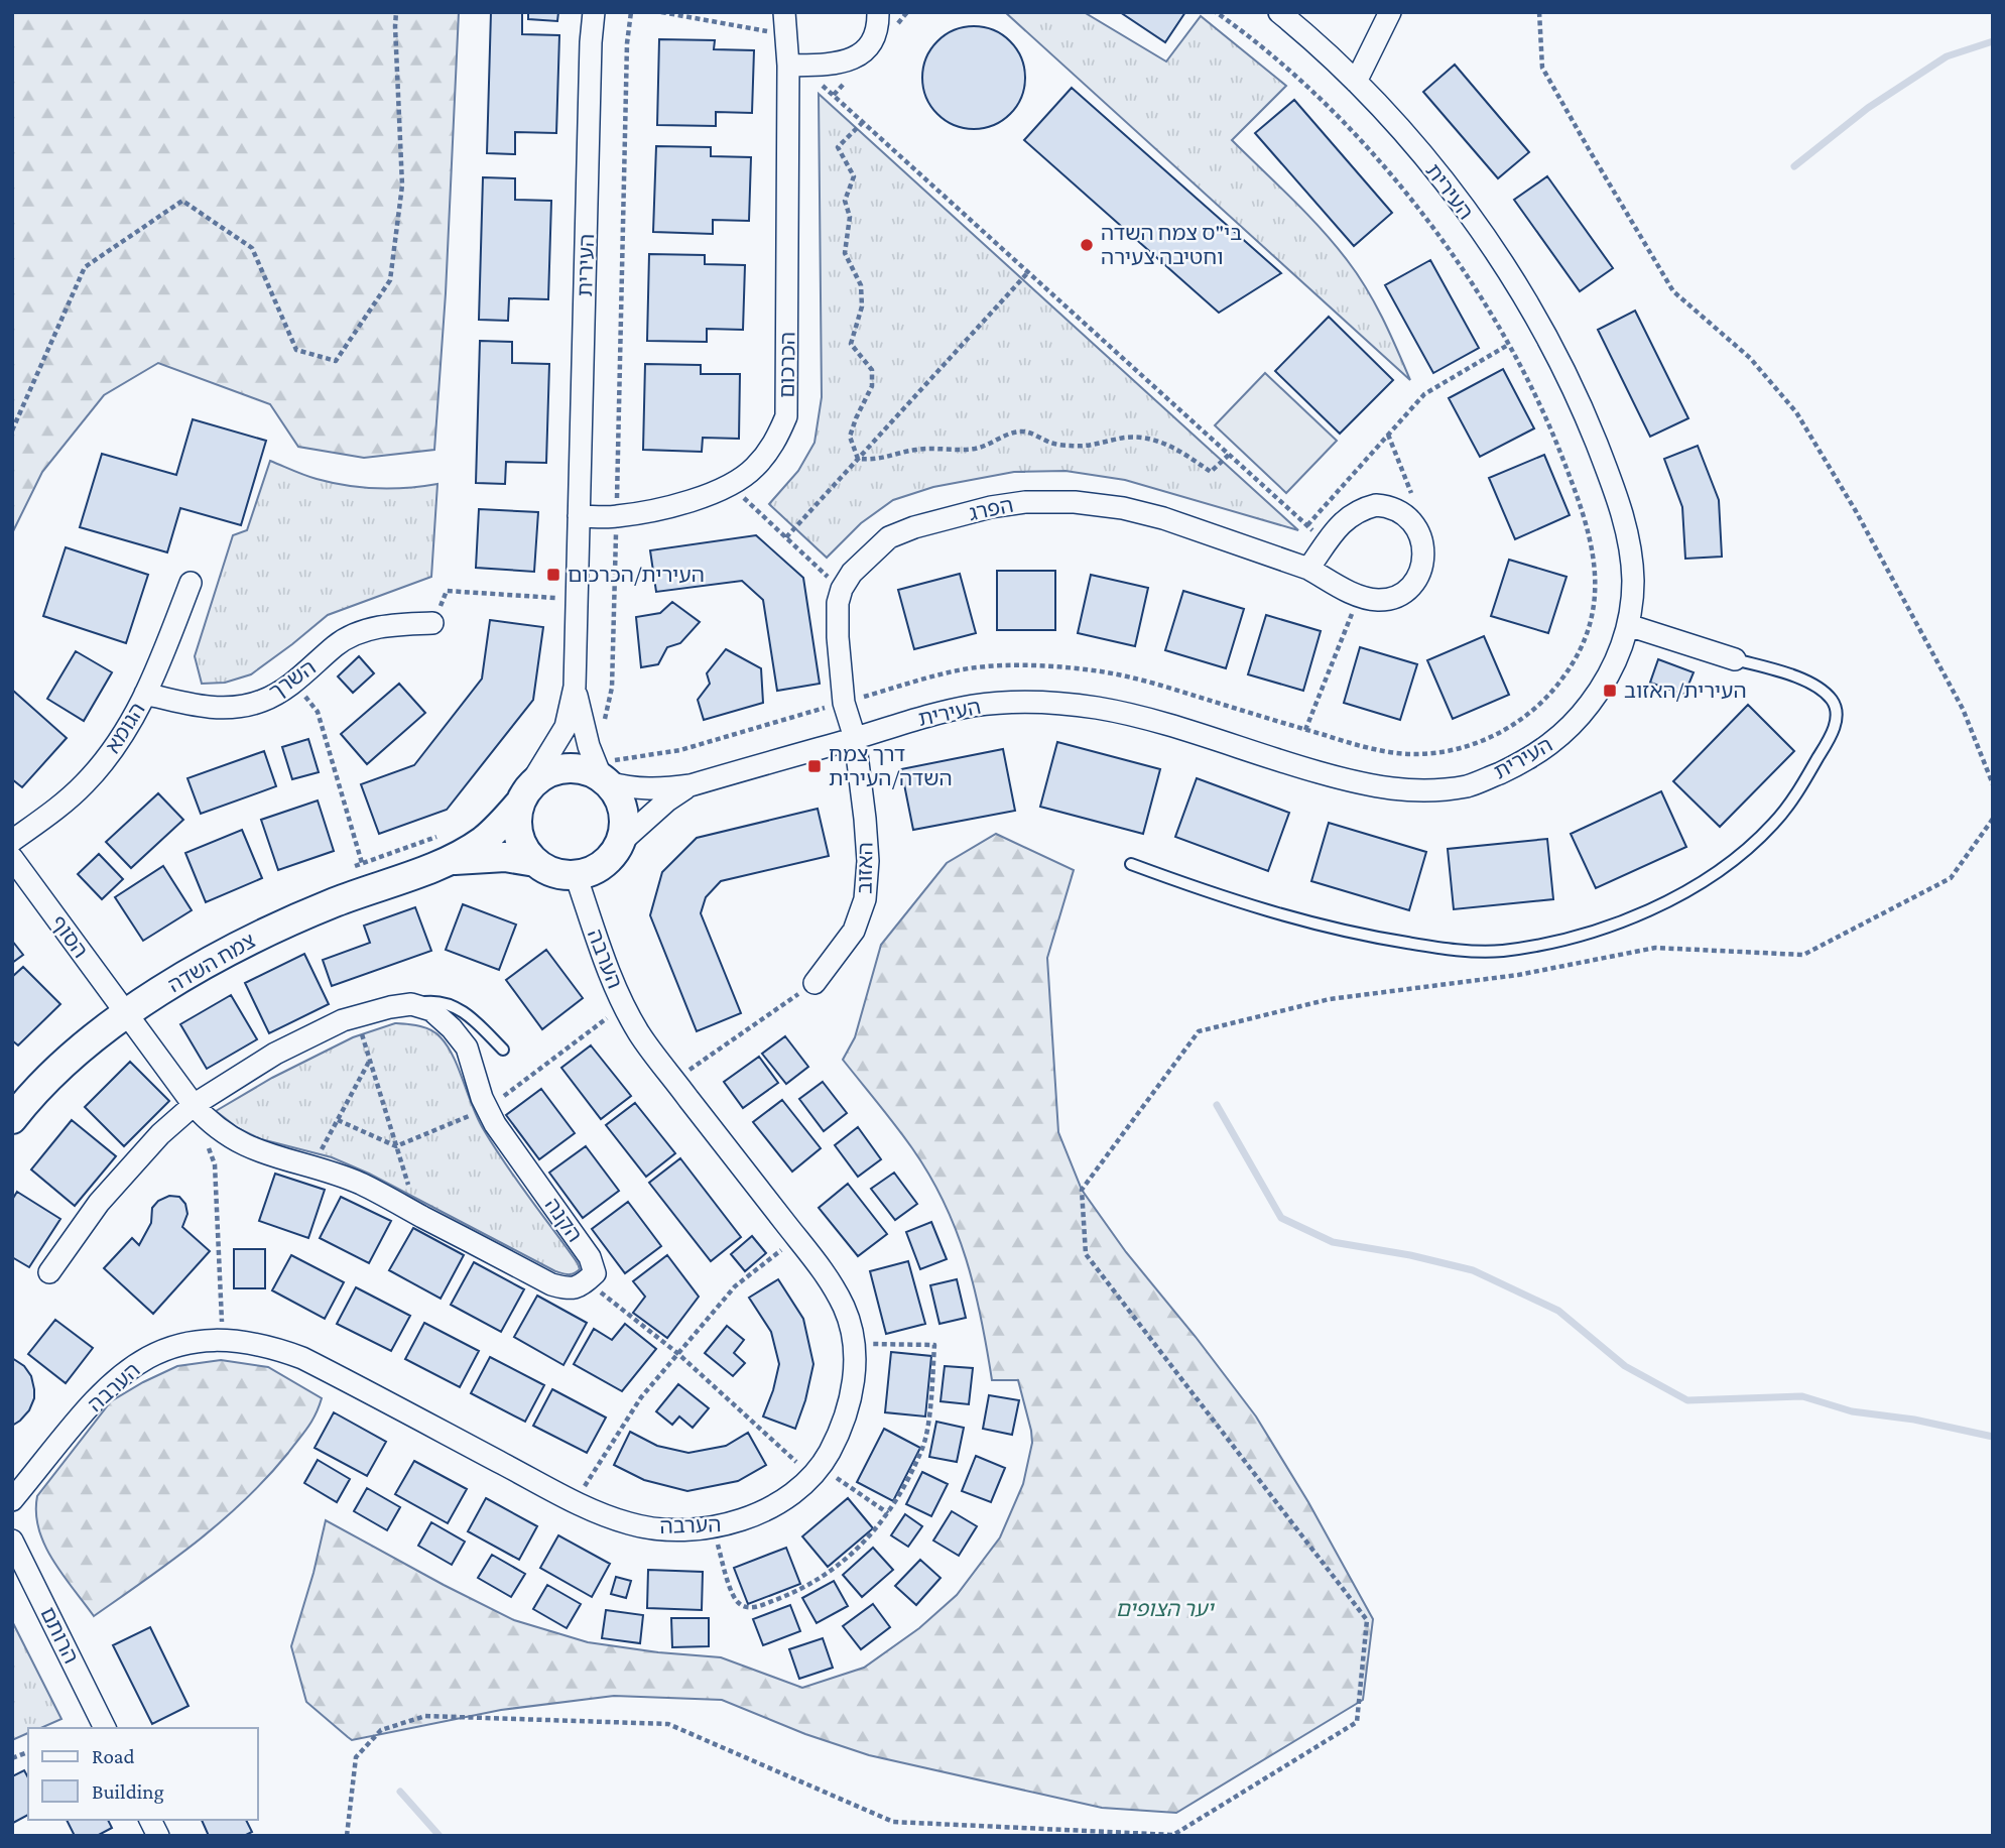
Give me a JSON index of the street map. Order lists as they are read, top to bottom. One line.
{"streets":{"street":["העירית","הכרכום","הפרג","השרך","הגומא","האזוב","הסוף","הערבה","צמח השדה","הקנה","הרותם"]},"crossings":[["העירית","הכרכום"],["העירית","האזוב"],["העירית","הערבה"],["העירית","צמח השדה"],["השרך","הגומא"],["הסוף","צמח השדה"],["הערבה","צמח השדה"]],"parks":["יער הצופים"],"places":{"other":["בי\"ס צמח השדה וחטיבה צעירה"],"transit":["העירית/הכרכום","העירית/האזוב","דרך צמח השדה/העירית"]},"legend":["Road","Building"]}
